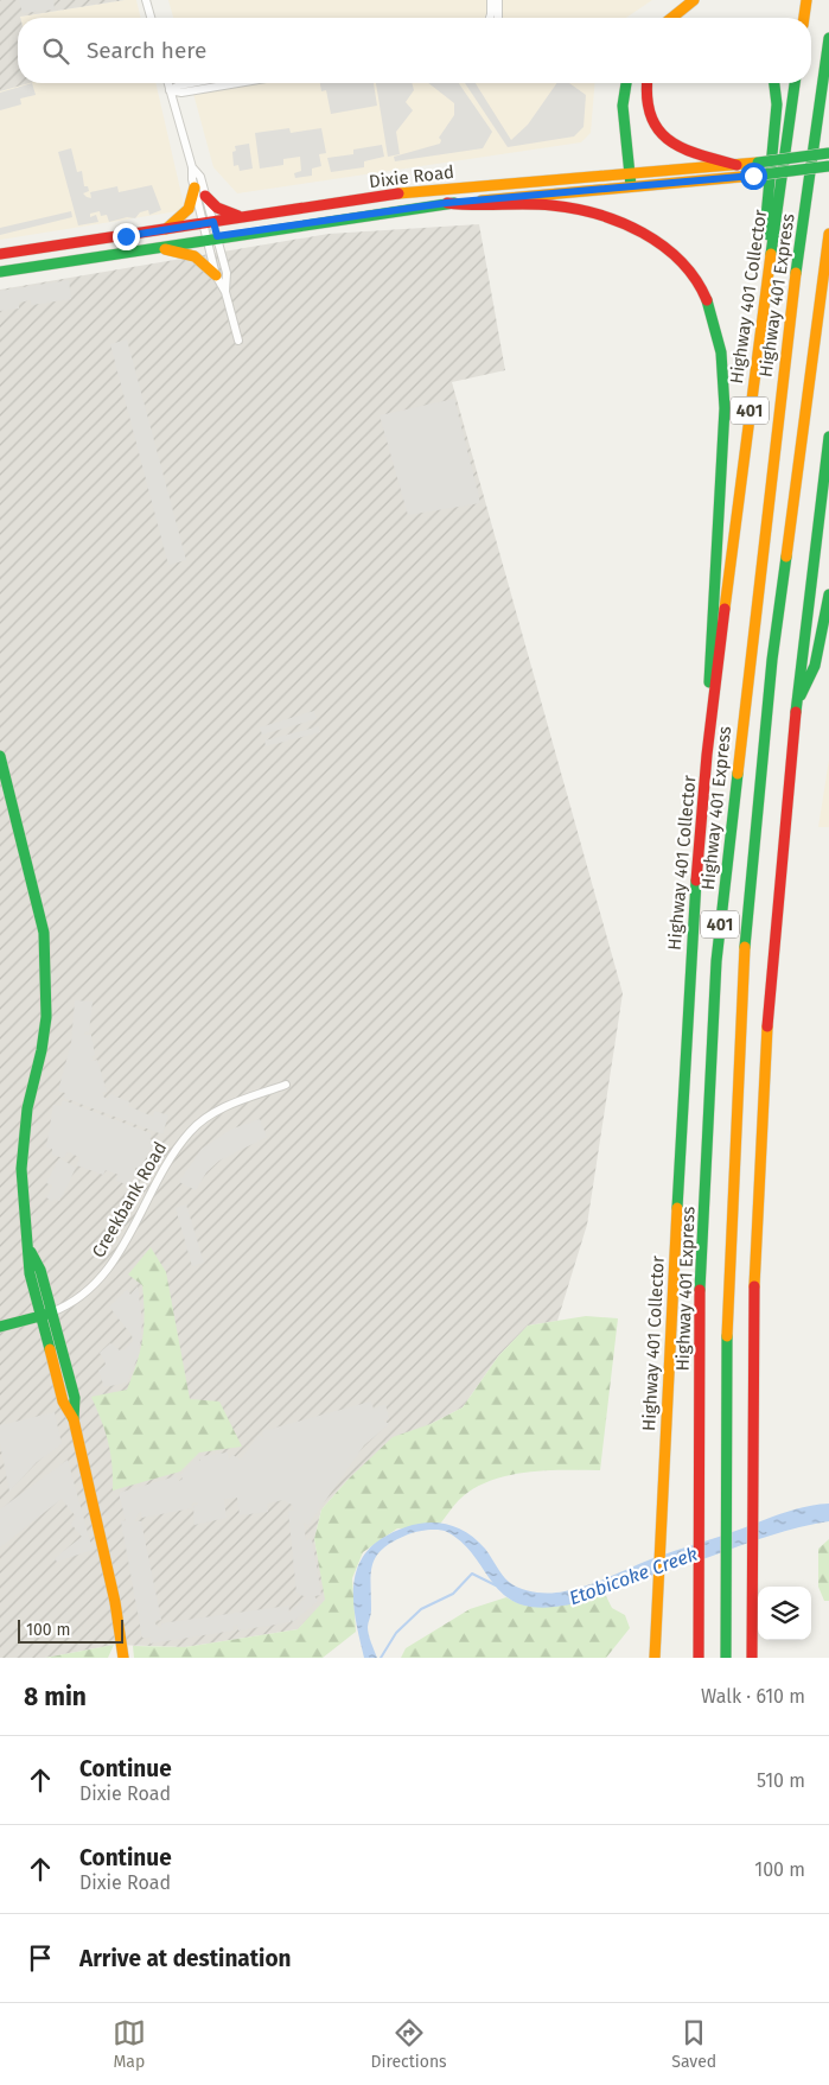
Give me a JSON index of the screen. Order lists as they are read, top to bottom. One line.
{"streets":{"main road":["Dixie Road","Highway 401 Express","Highway 401 Collector","401","Creekbank Road"]},"water":["Etobicoke Creek"],"scale_bar":"100 m","page":{"search":"Search here","scale":"100 m","heading":["8 min","Walk · 610 m"],"list":[["Continue","Dixie Road","510 m"],["Continue","Dixie Road","100 m"],"Arrive at destination"],"nav":["Map","Directions","Saved"]}}
